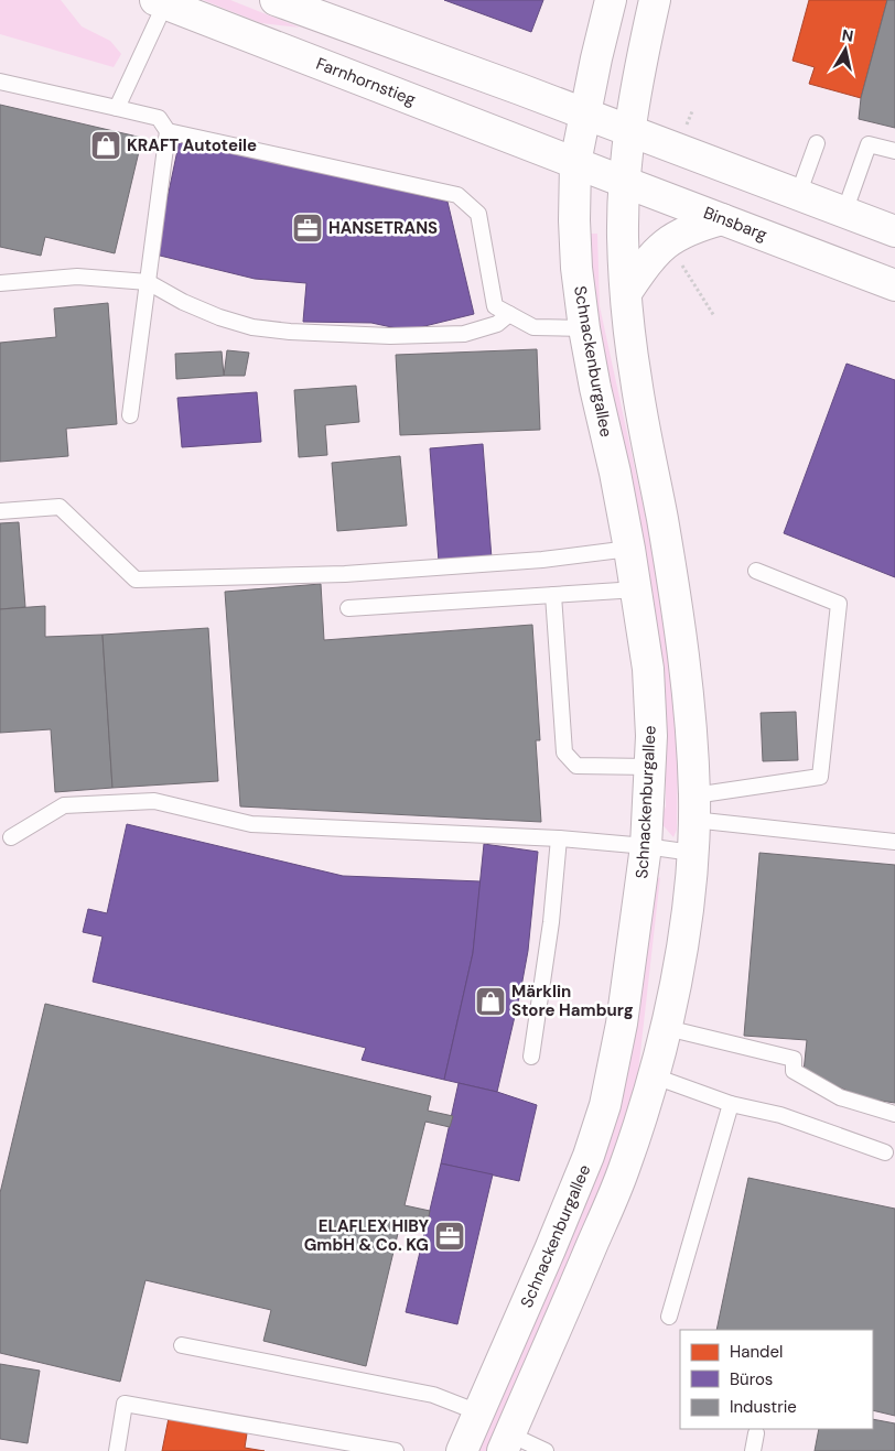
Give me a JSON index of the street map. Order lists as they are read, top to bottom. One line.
{"streets":{"main road":["Farnhornstieg","Binsbarg","Schnackenburgallee"]},"crossings":[["Farnhornstieg","Binsbarg"],["Farnhornstieg","Schnackenburgallee"],["Binsbarg","Schnackenburgallee"]],"places":{"shop":["KRAFT Autoteile","Märklin Store Hamburg"],"office":["HANSETRANS","ELAFLEX HIBY GmbH & Co. KG"]},"legend":["Handel","Büros","Industrie"],"north":"top"}
